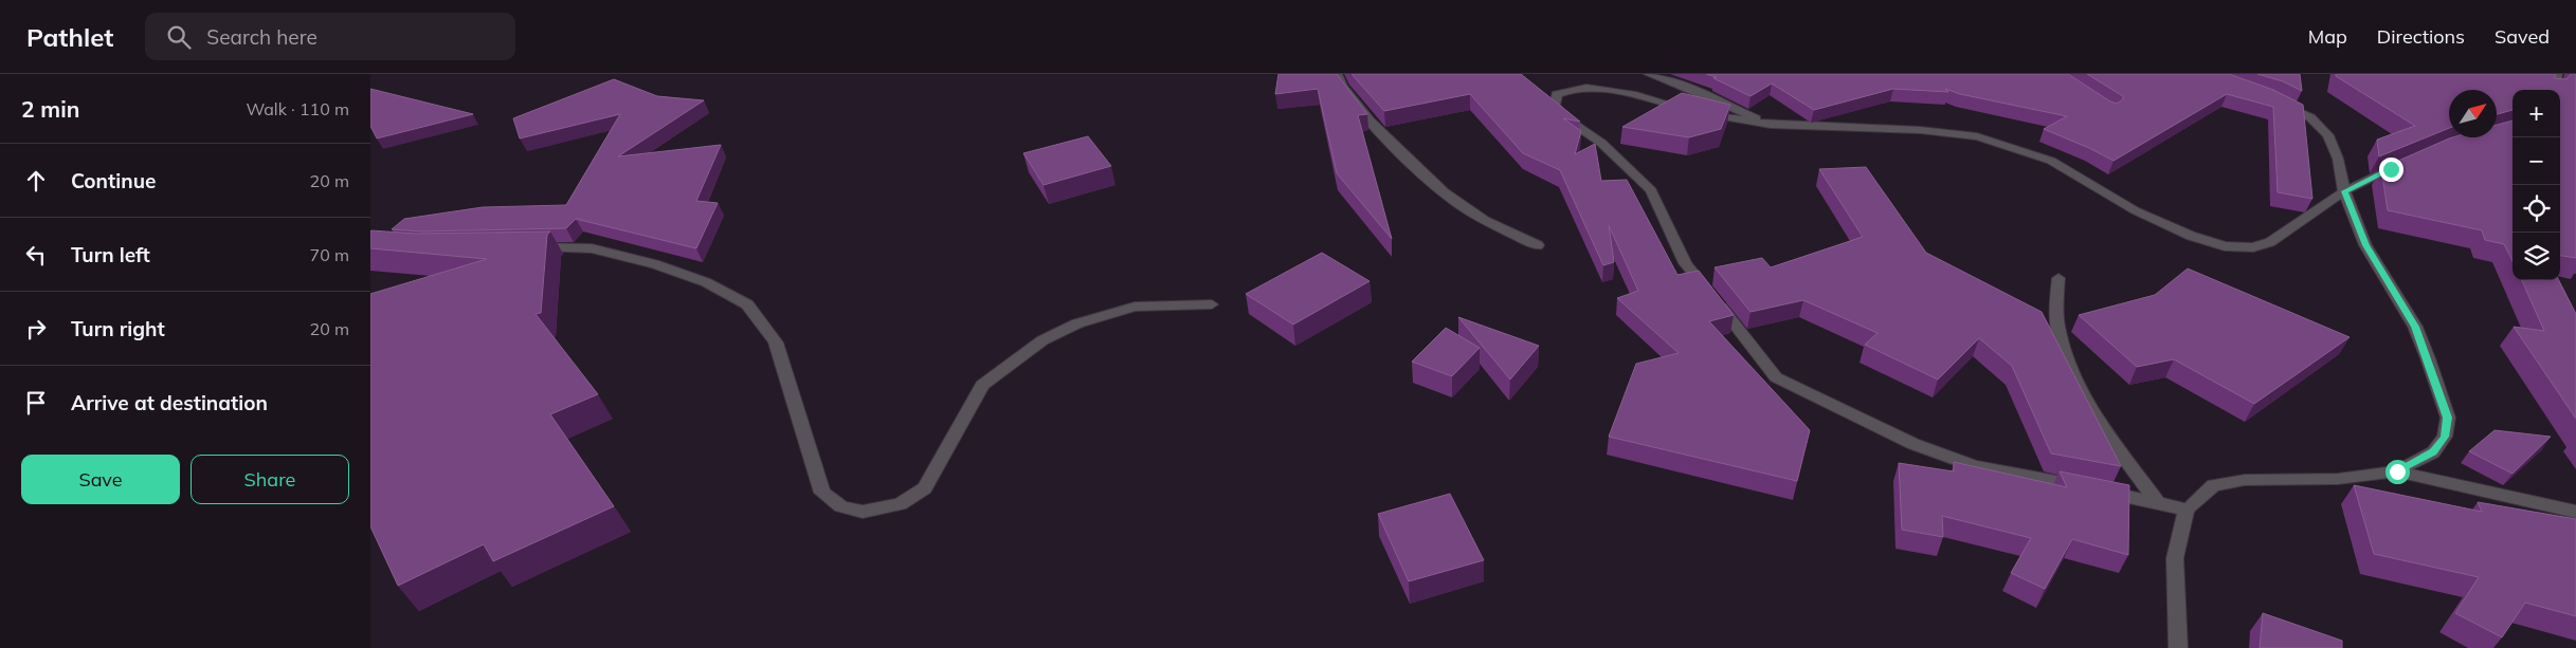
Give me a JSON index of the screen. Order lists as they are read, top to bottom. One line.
{"north":"top right","page":{"header":"Pathlet","search":"Search here","nav":["Map","Directions","Saved"],"heading":["2 min","Walk · 110 m"],"map_buttons":["+","−"],"list":[["Continue","20 m"],["Turn left","70 m"],["Turn right","20 m"],"Arrive at destination"],"buttons":["Save","Share"]}}
